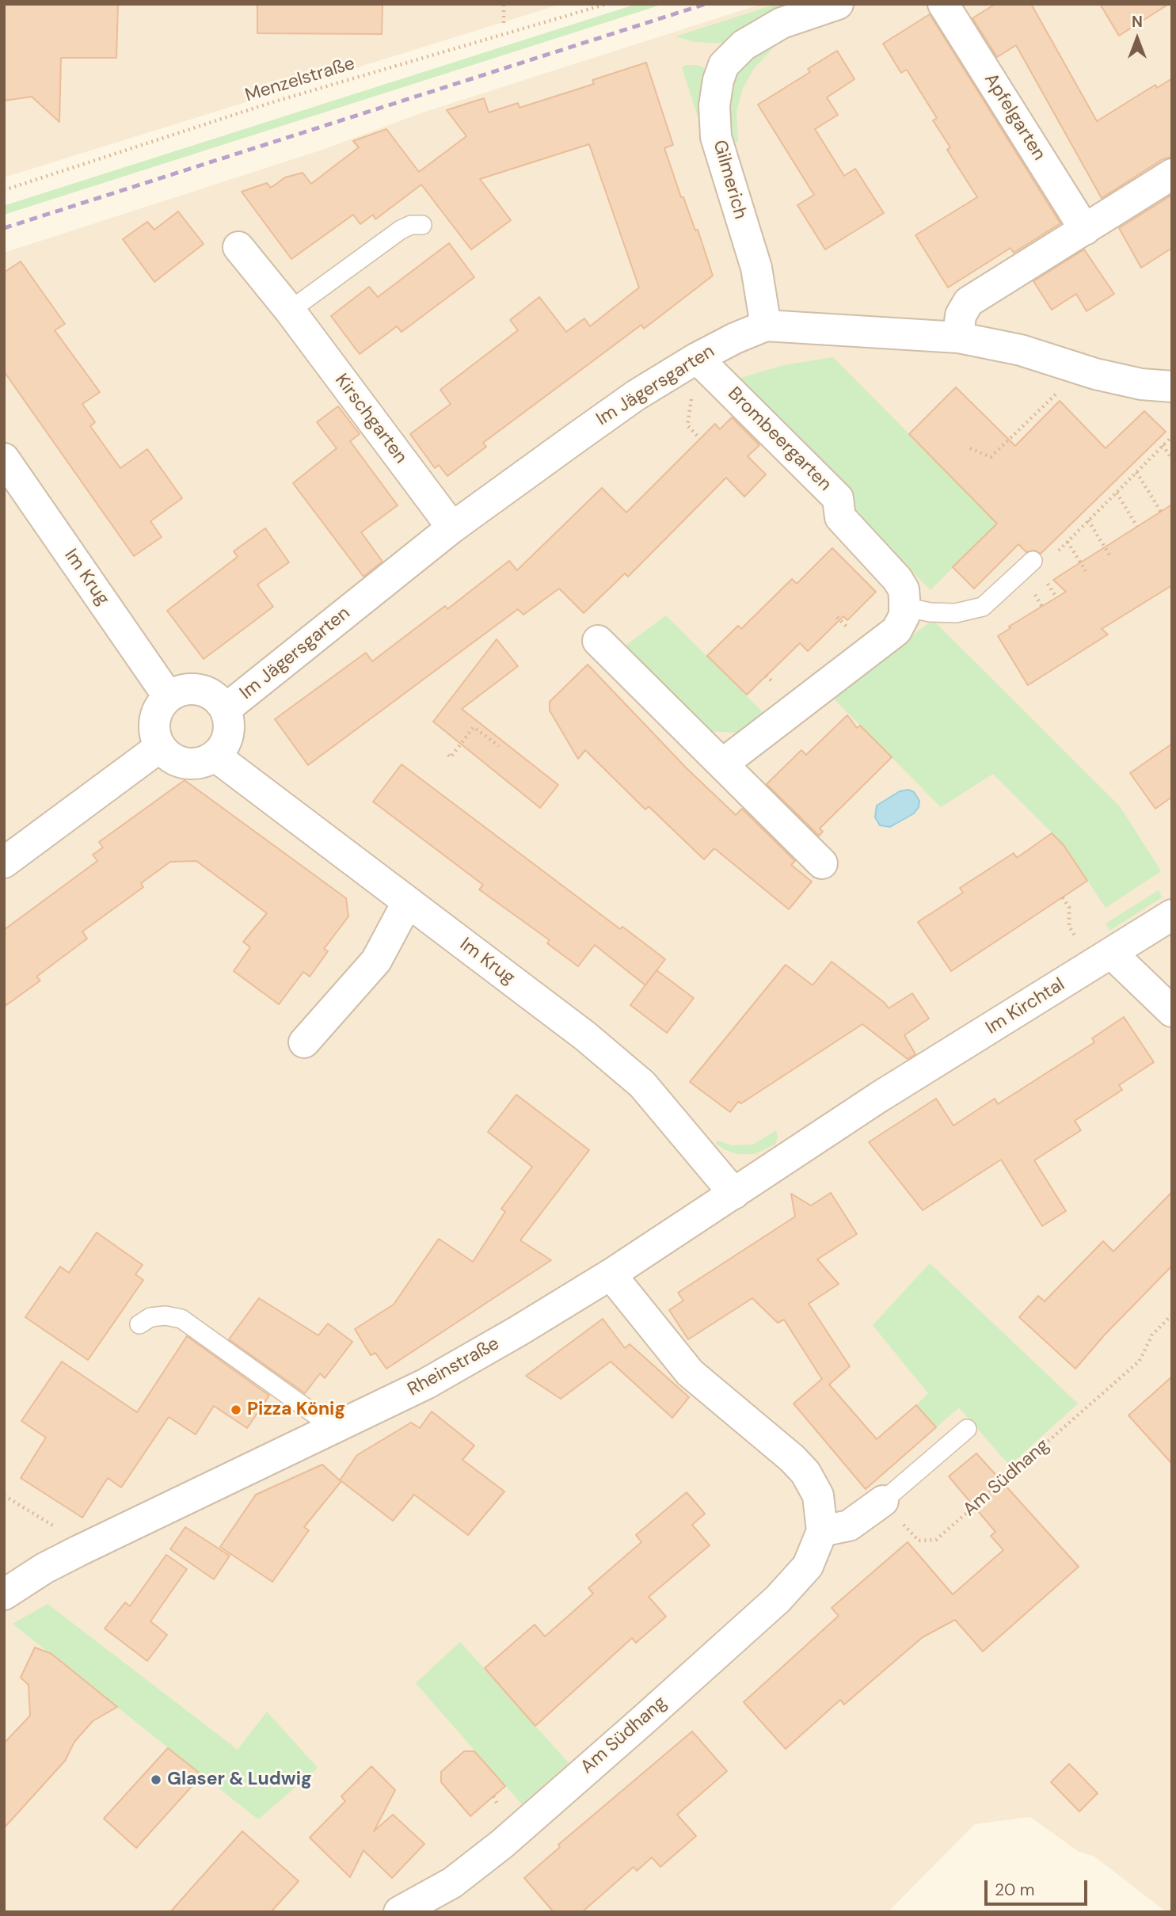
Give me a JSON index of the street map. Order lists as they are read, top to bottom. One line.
{"streets":{"street":["Apfelgarten","Gilmerich","Im Jägersgarten","Kirschgarten","Brombeergarten","Im Krug","Im Kirchtal","Rheinstraße","Am Südhang"],"path":["Menzelstraße"]},"crossings":[["Gilmerich","Im Jägersgarten"],["Im Jägersgarten","Kirschgarten"],["Im Jägersgarten","Brombeergarten"],["Im Jägersgarten","Im Krug"],["Im Krug","Rheinstraße"],["Im Kirchtal","Rheinstraße"],["Rheinstraße","Am Südhang"]],"places":["Pizza König","Glaser & Ludwig"],"scale_bar":"20 m","north":"top"}
